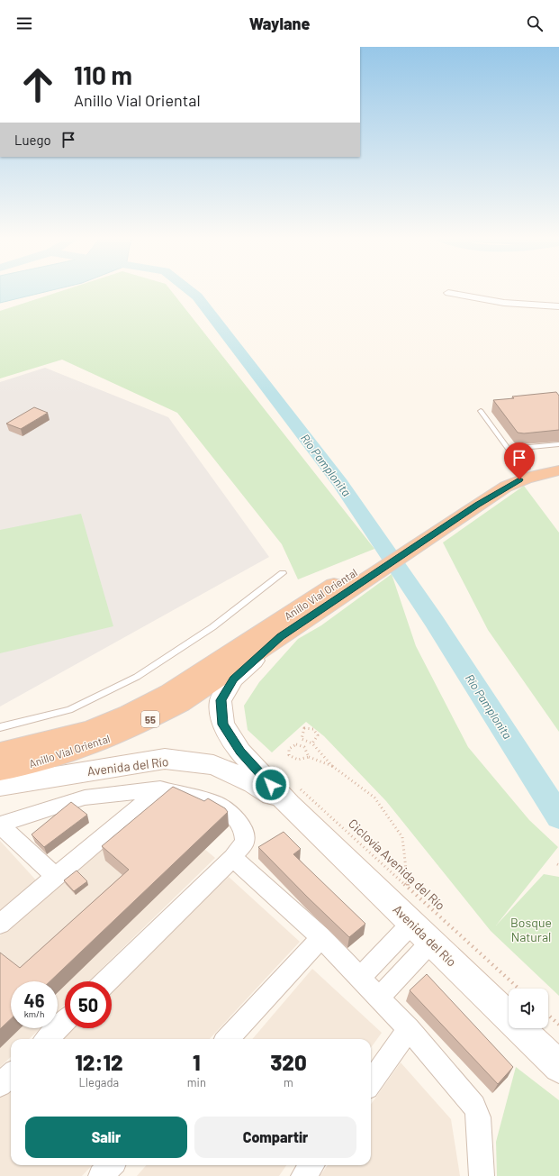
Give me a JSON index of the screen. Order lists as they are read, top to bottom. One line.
{"streets":{"highway":["Anillo Vial Oriental","55"],"main road":["Avenida del Río"],"path":["Ciclovía Avenida del Río"]},"crossings":[["Anillo Vial Oriental","Avenida del Río"],["Avenida del Río","Ciclovía Avenida del Río"]],"water":["Río Pamplonita"],"parks":["Bosque Natural"],"page":{"header":"Waylane","turn":["110 m","Anillo Vial Oriental"],"then":"Luego","speed":"46 km/h","limit":"50","eta":["12:12","Llegada","1","min","320","m"],"buttons":["Salir","Compartir"]}}
